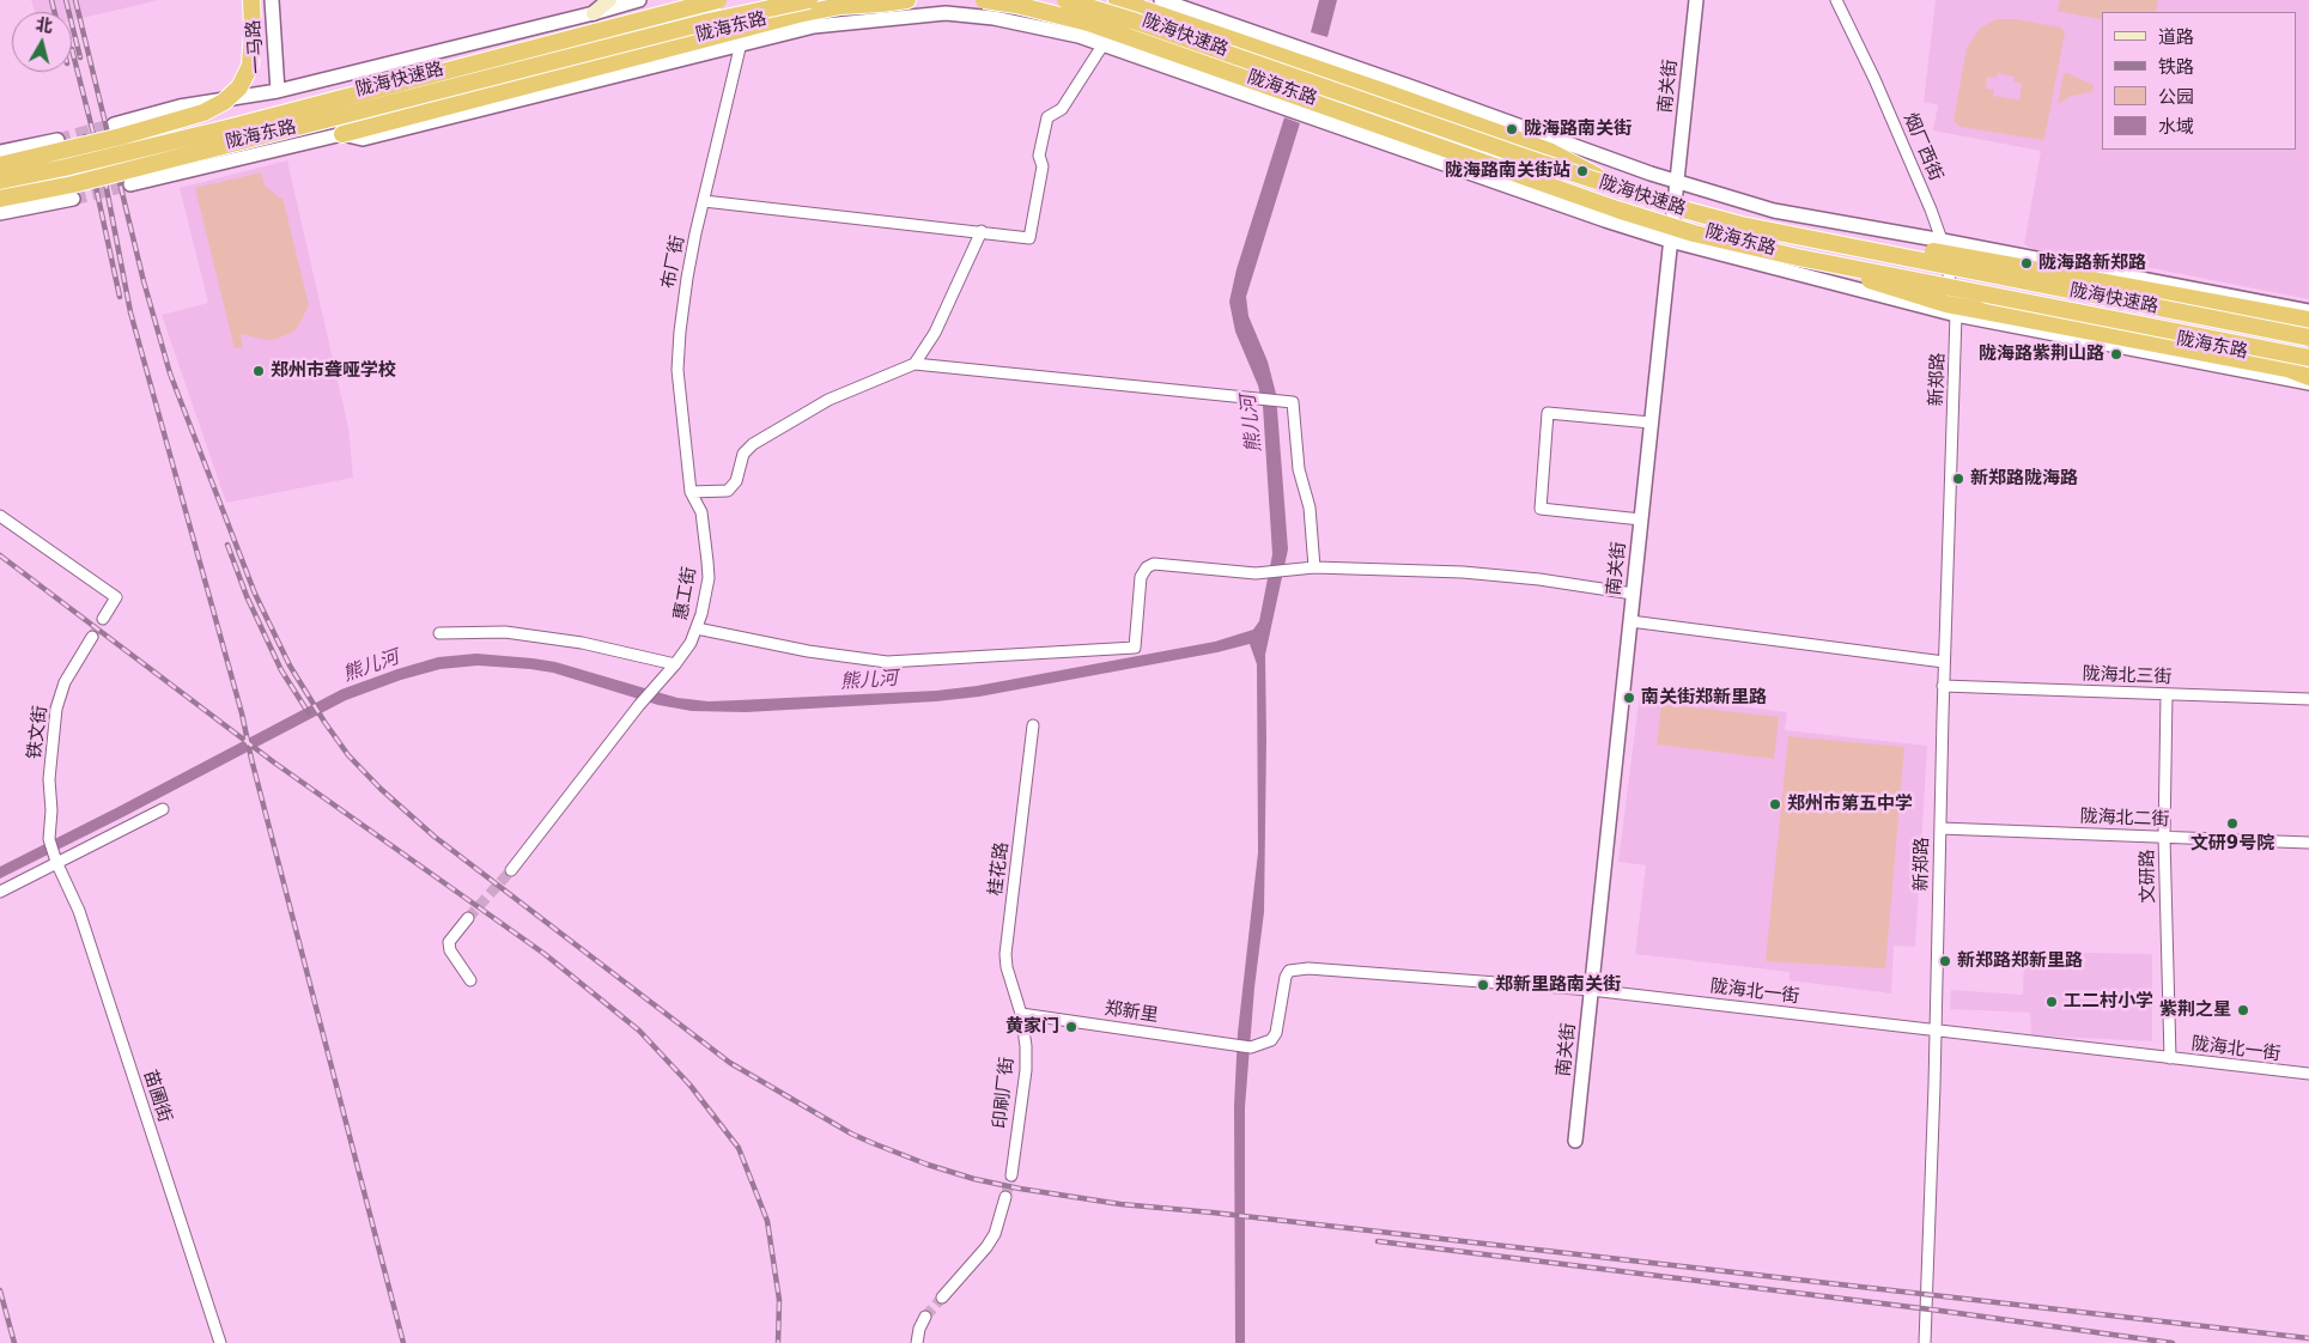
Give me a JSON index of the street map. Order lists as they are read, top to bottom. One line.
{"streets":{"highway":["陇海快速路"],"street":["陇海东路","一马路","南关街","烟厂西街","布厂街","新郑路","惠工街","陇海北三街","铁文街","陇海北二街","桂花路","文研路","陇海北一街","郑新里","印刷厂街","苗圃街"]},"crossings":[["陇海东路","南关街"],["陇海东路","烟厂西街"],["陇海东路","布厂街"],["陇海东路","新郑路"],["南关街","陇海北一街"],["烟厂西街","新郑路"],["布厂街","惠工街"],["新郑路","陇海北三街"],["新郑路","陇海北二街"],["新郑路","陇海北一街"],["陇海北三街","文研路"],["铁文街","苗圃街"],["陇海北二街","文研路"],["桂花路","郑新里"],["桂花路","印刷厂街"],["文研路","陇海北一街"],["陇海北一街","郑新里"],["郑新里","印刷厂街"]],"water":["熊儿河"],"places":["陇海路南关街","陇海路南关街站","陇海路新郑路","陇海路紫荆山路","郑州市聋哑学校","新郑路陇海路","南关街郑新里路","郑州市第五中学","文研9号院","新郑路郑新里路","郑新里路南关街","工二村小学","紫荆之星","黄家门"],"legend":["道路","铁路","公园","水域"],"north":"top"}
